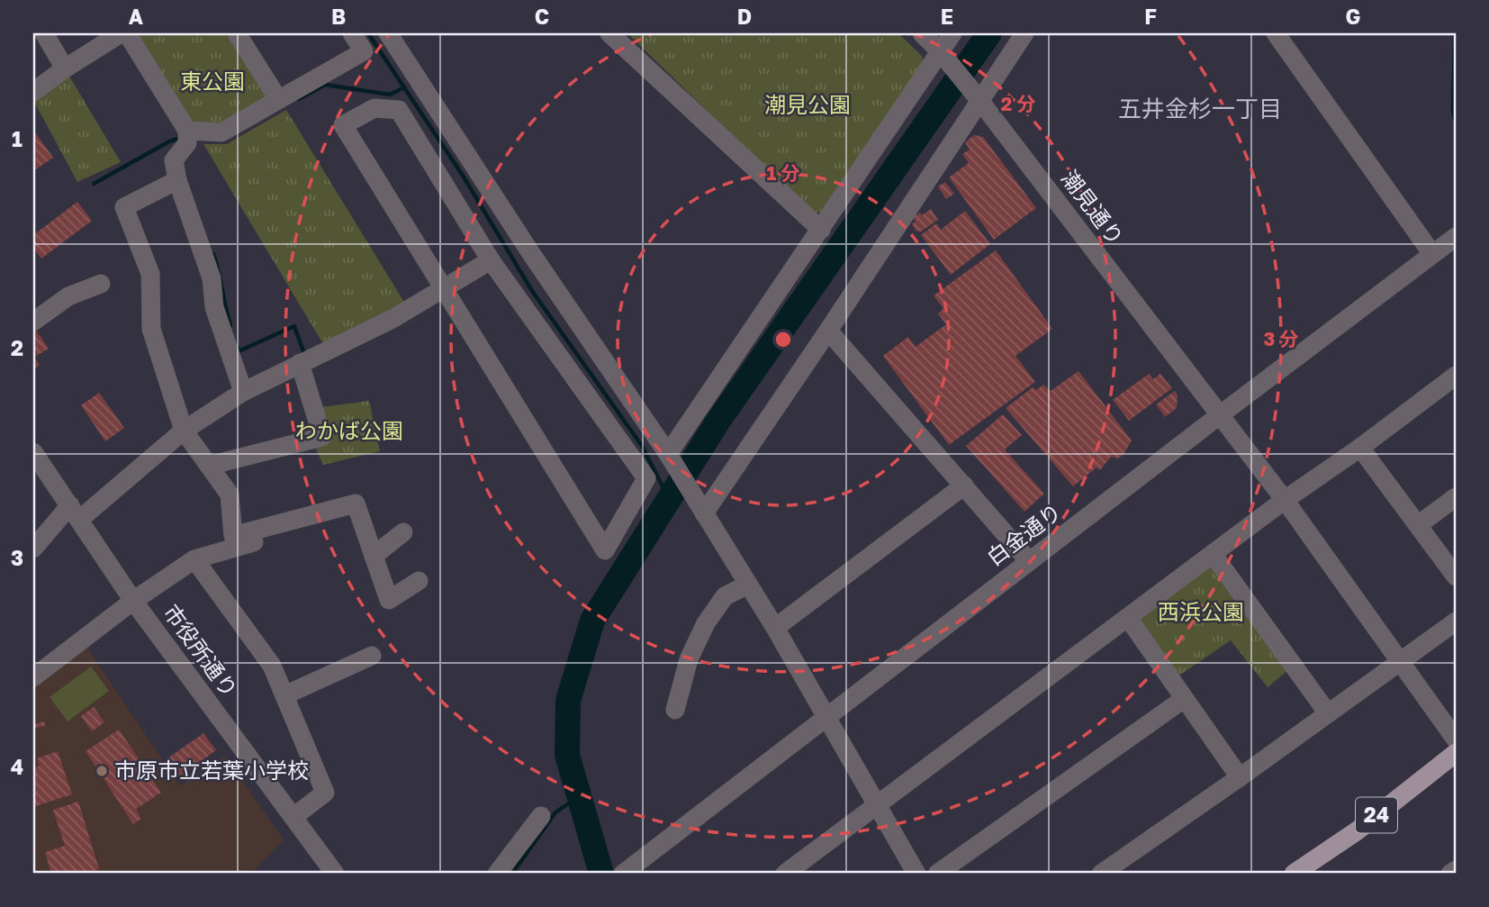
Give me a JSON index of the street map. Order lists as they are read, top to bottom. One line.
{"streets":{"main road":["24"],"street":["潮見通り","白金通り","市役所通り"]},"crossings":[["潮見通り","白金通り"]],"districts":["五井金杉一丁目"],"parks":["東公園","潮見公園","わかば公園","西浜公園"],"places":["市原市立若葉小学校"],"grid":{"columns":["A","B","C","D","E","F","G"],"rows":["1","2","3","4"]},"rings":["2 分","1 分","3 分"]}
